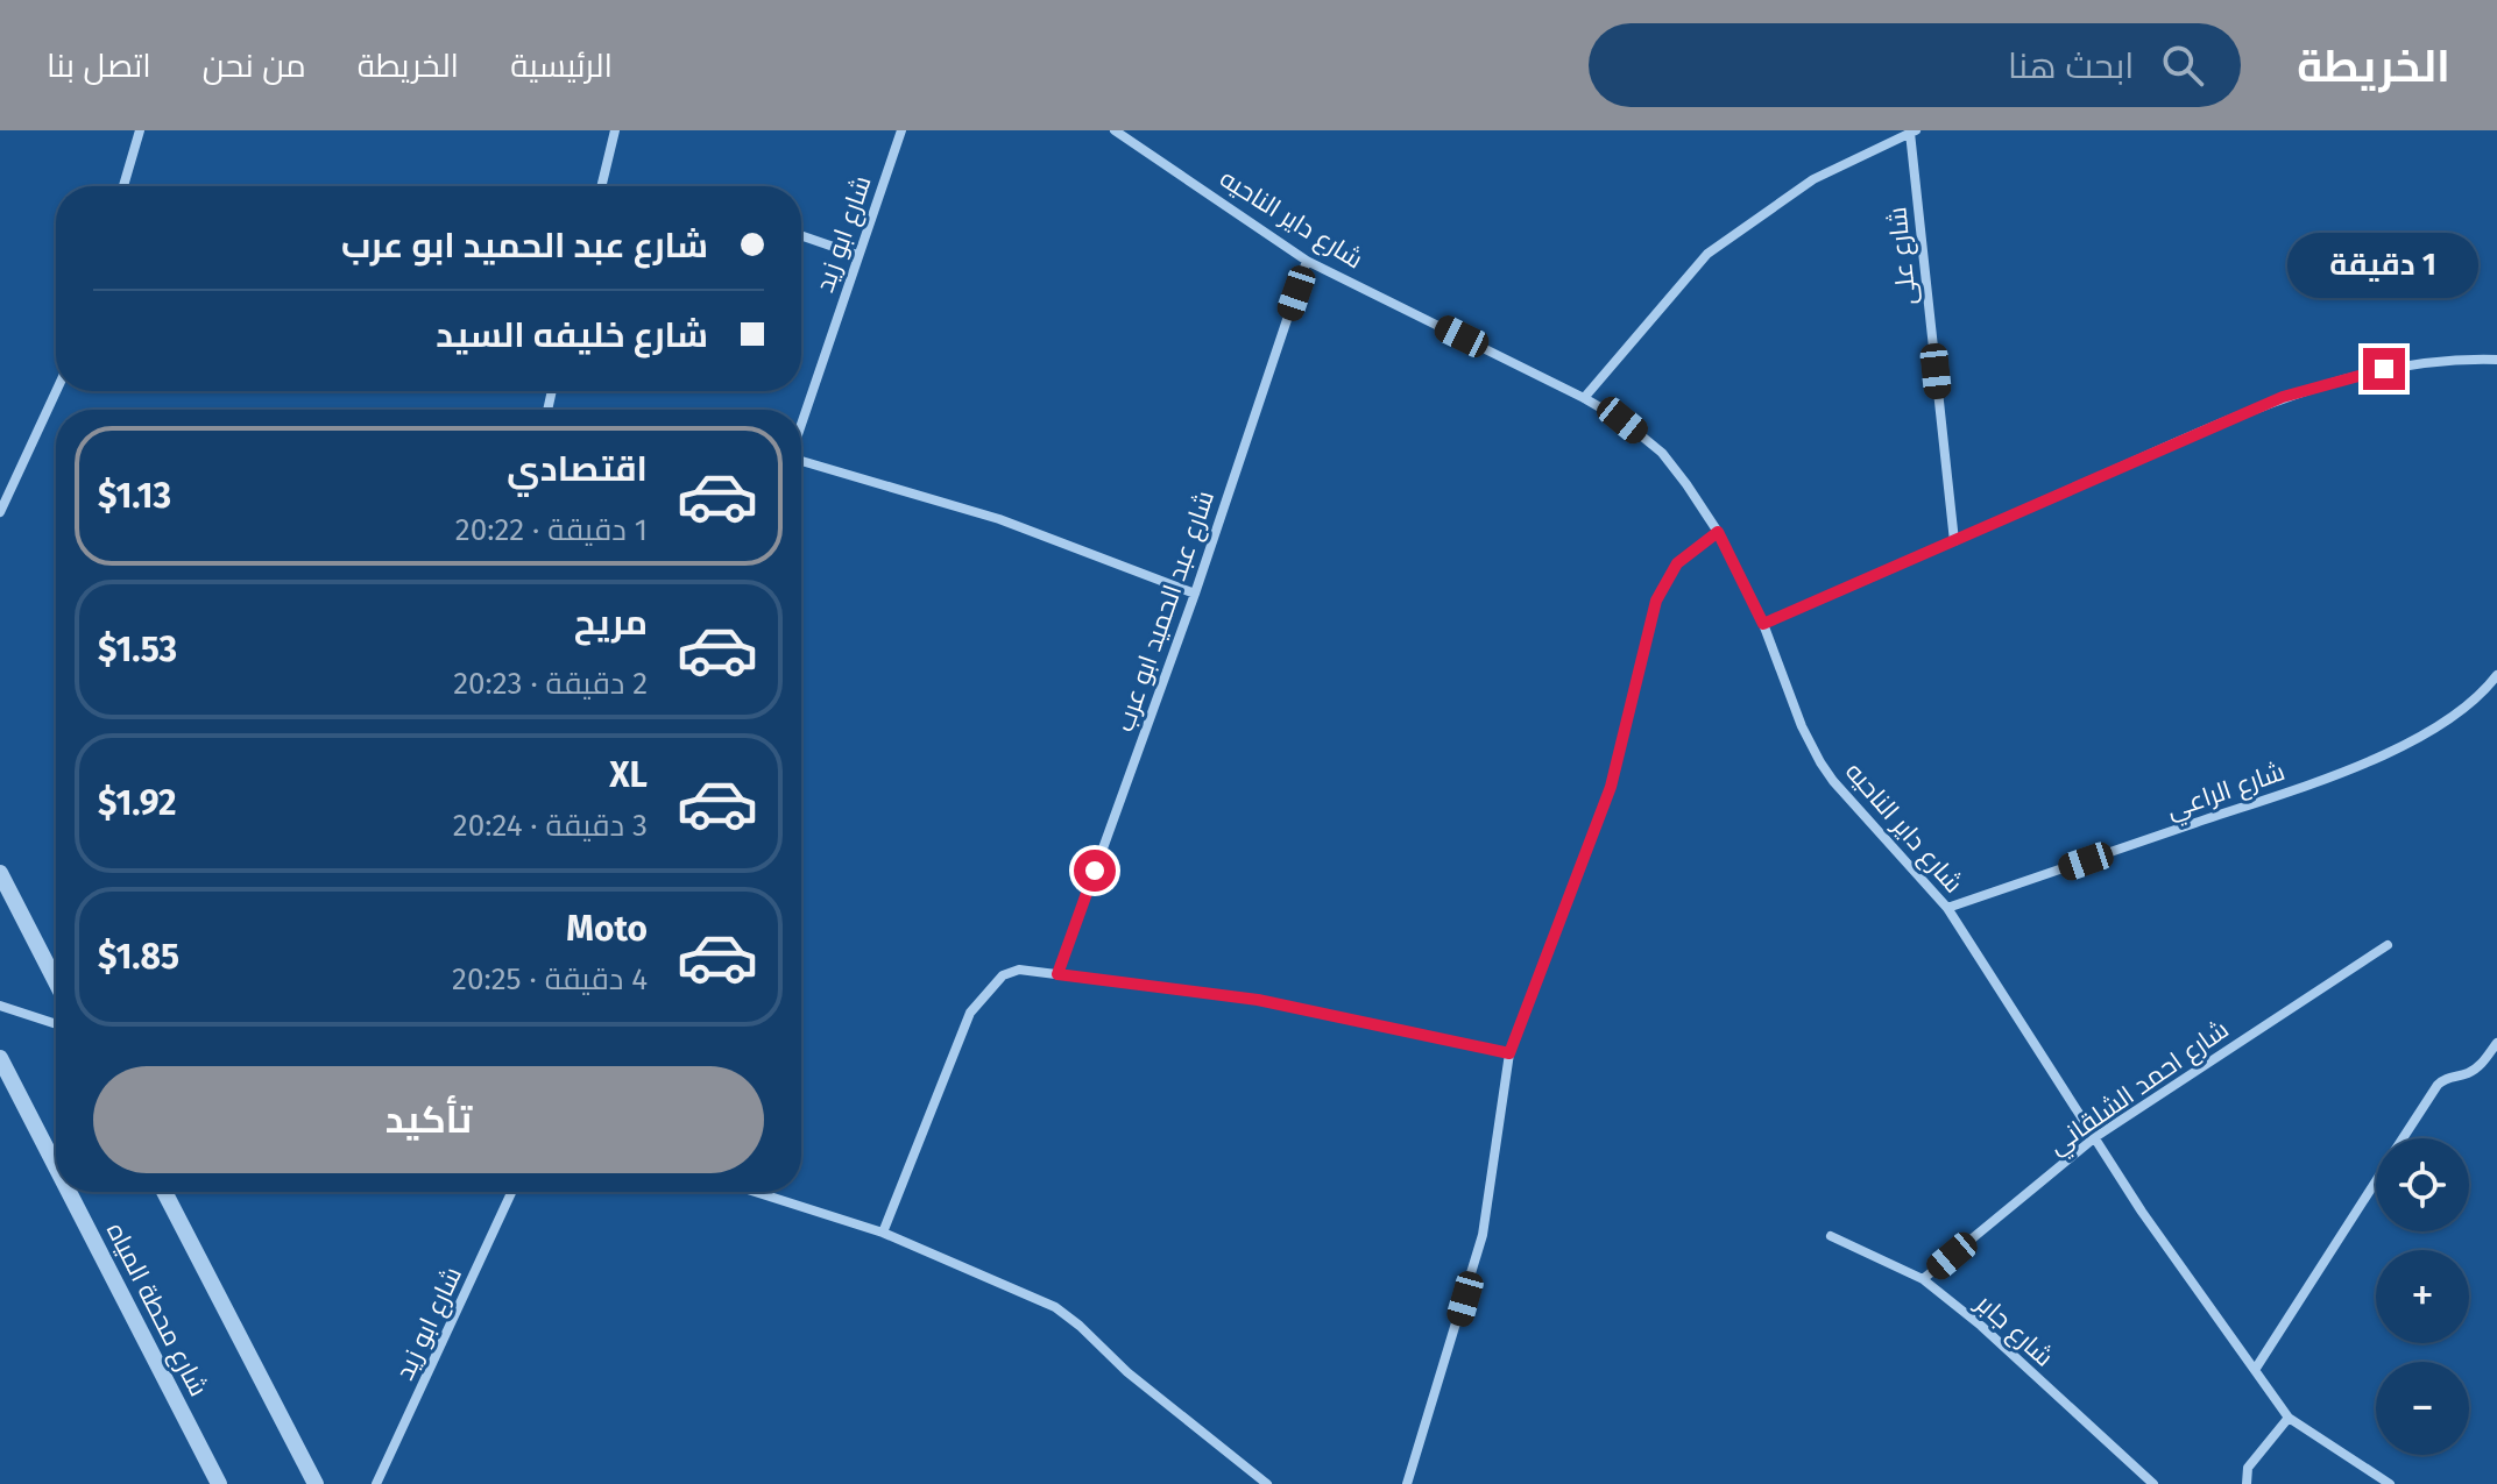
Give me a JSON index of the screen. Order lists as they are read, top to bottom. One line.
{"streets":{"street":["شارع داير الناحيه","شارع ابو زيد","شارع على","شارع عبد الحميد ابو عرب","شارع الراعي","شارع احمد الشلقاني","شارع محطة المياه","شارع جابر"]},"crossings":[["شارع داير الناحيه","شارع عبد الحميد ابو عرب"],["شارع داير الناحيه","شارع الراعي"],["شارع داير الناحيه","شارع احمد الشلقاني"],["شارع احمد الشلقاني","شارع جابر"]],"page":{"header":"الخريطة","search":"ابحث هنا","nav":["الرئيسية","الخريطة","من نحن","اتصل بنا"],"banner":["شارع عبد الحميد ابو عرب","شارع خليفه السيد"],"bubble":"1 دقيقة","list":[{"name":"اقتصادي","note":"1 دقيقة · 20:22","value":"$1.13"},{"name":"مريح","note":"2 دقيقة · 20:23","value":"$1.53"},{"name":"XL","note":"3 دقيقة · 20:24","value":"$1.92"},{"name":"Moto","note":"4 دقيقة · 20:25","value":"$1.85"}],"buttons":"تأكيد","map_buttons":["+","−"]}}
